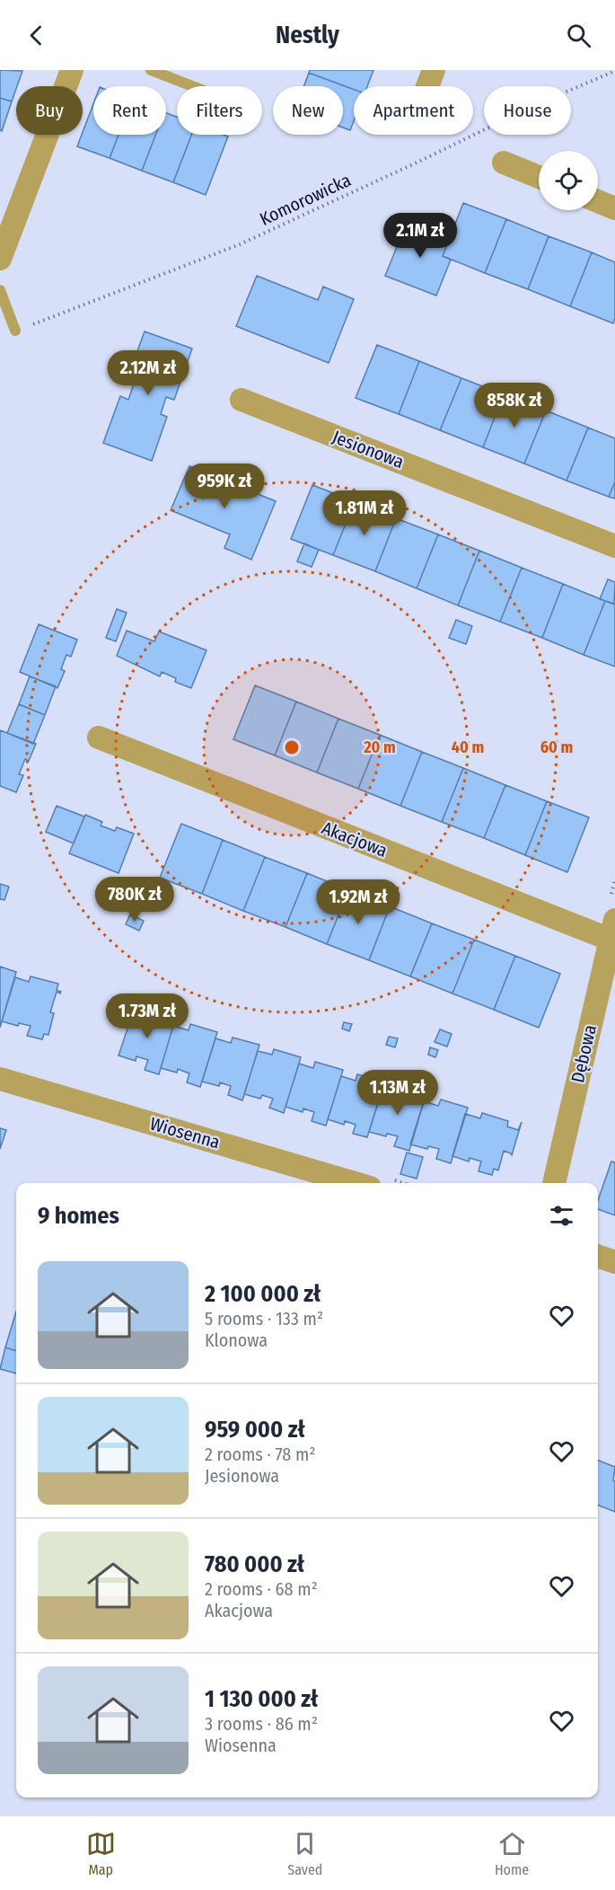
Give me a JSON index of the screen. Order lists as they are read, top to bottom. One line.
{"streets":{"street":["Jesionowa","Akacjowa","Dębowa","Wiosenna"],"path":["Komorowicka"]},"crossings":[["Akacjowa","Dębowa"]],"page":{"header":"Nestly","chip":["Buy","Rent","Filters","New","Apartment","House"],"price":["2.1M zł","2.12M zł","858K zł","959K zł","1.81M zł","780K zł","1.92M zł","1.73M zł","1.13M zł"],"heading":"9 homes","list":[{"name":"2 100 000 zł","note":"5 rooms · 133 m² · Klonowa"},{"name":"959 000 zł","note":"2 rooms · 78 m² · Jesionowa"},{"name":"780 000 zł","note":"2 rooms · 68 m² · Akacjowa"},{"name":"1 130 000 zł","note":"3 rooms · 86 m² · Wiosenna"}],"tabs":["Map","Saved","Home"]},"rings":["20 m","40 m","60 m"]}
